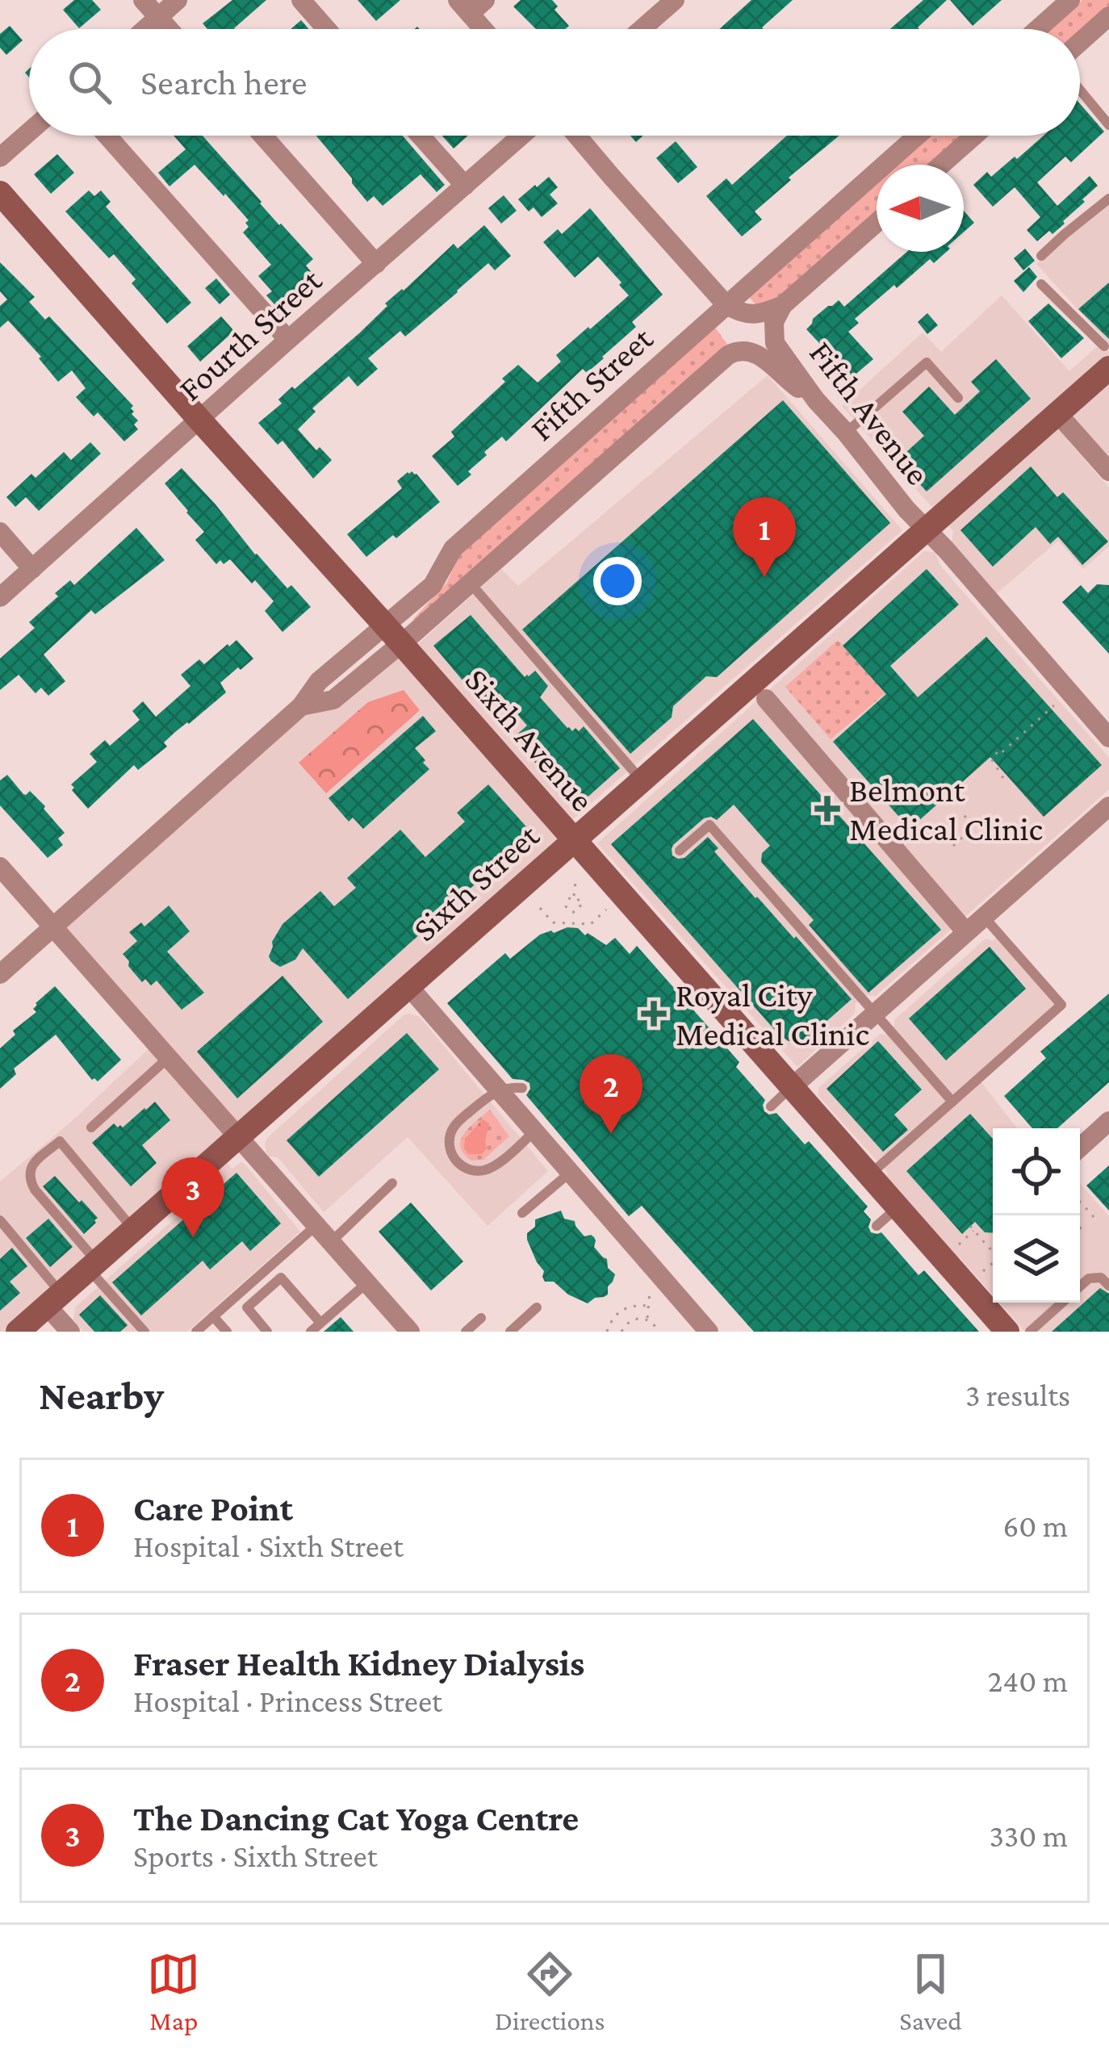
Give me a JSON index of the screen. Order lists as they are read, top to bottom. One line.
{"streets":{"street":["Fourth Street","Fifth Street","Fifth Avenue","Sixth Avenue","Sixth Street"]},"crossings":[["Fourth Street","Sixth Avenue"],["Fifth Street","Fifth Avenue"],["Fifth Street","Sixth Avenue"],["Fifth Avenue","Sixth Street"],["Sixth Avenue","Sixth Street"]],"places":{"health":["Belmont Medical Clinic","Royal City Medical Clinic"]},"north":"left","page":{"search":"Search here","pins":["1","2","3"],"heading":["Nearby","3 results"],"list":[{"mark":"1","name":"Care Point","note":"Hospital · Sixth Street","value":"60 m"},{"mark":"2","name":"Fraser Health Kidney Dialysis","note":"Hospital · Princess Street","value":"240 m"},{"mark":"3","name":"The Dancing Cat Yoga Centre","note":"Sports · Sixth Street","value":"330 m"}],"nav":["Map","Directions","Saved"]}}
